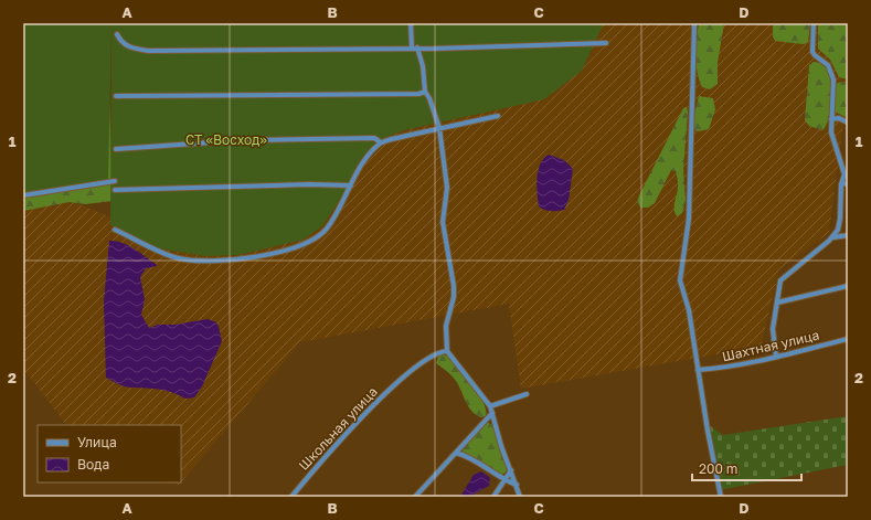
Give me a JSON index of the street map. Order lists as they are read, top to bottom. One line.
{"streets":{"street":["Шахтная улица","Школьная улица"]},"parks":["СТ «Восход»"],"legend":["Улица","Вода"],"scale_bar":"200 m","grid":{"columns":["A","B","C","D"],"rows":["1","2"]}}
